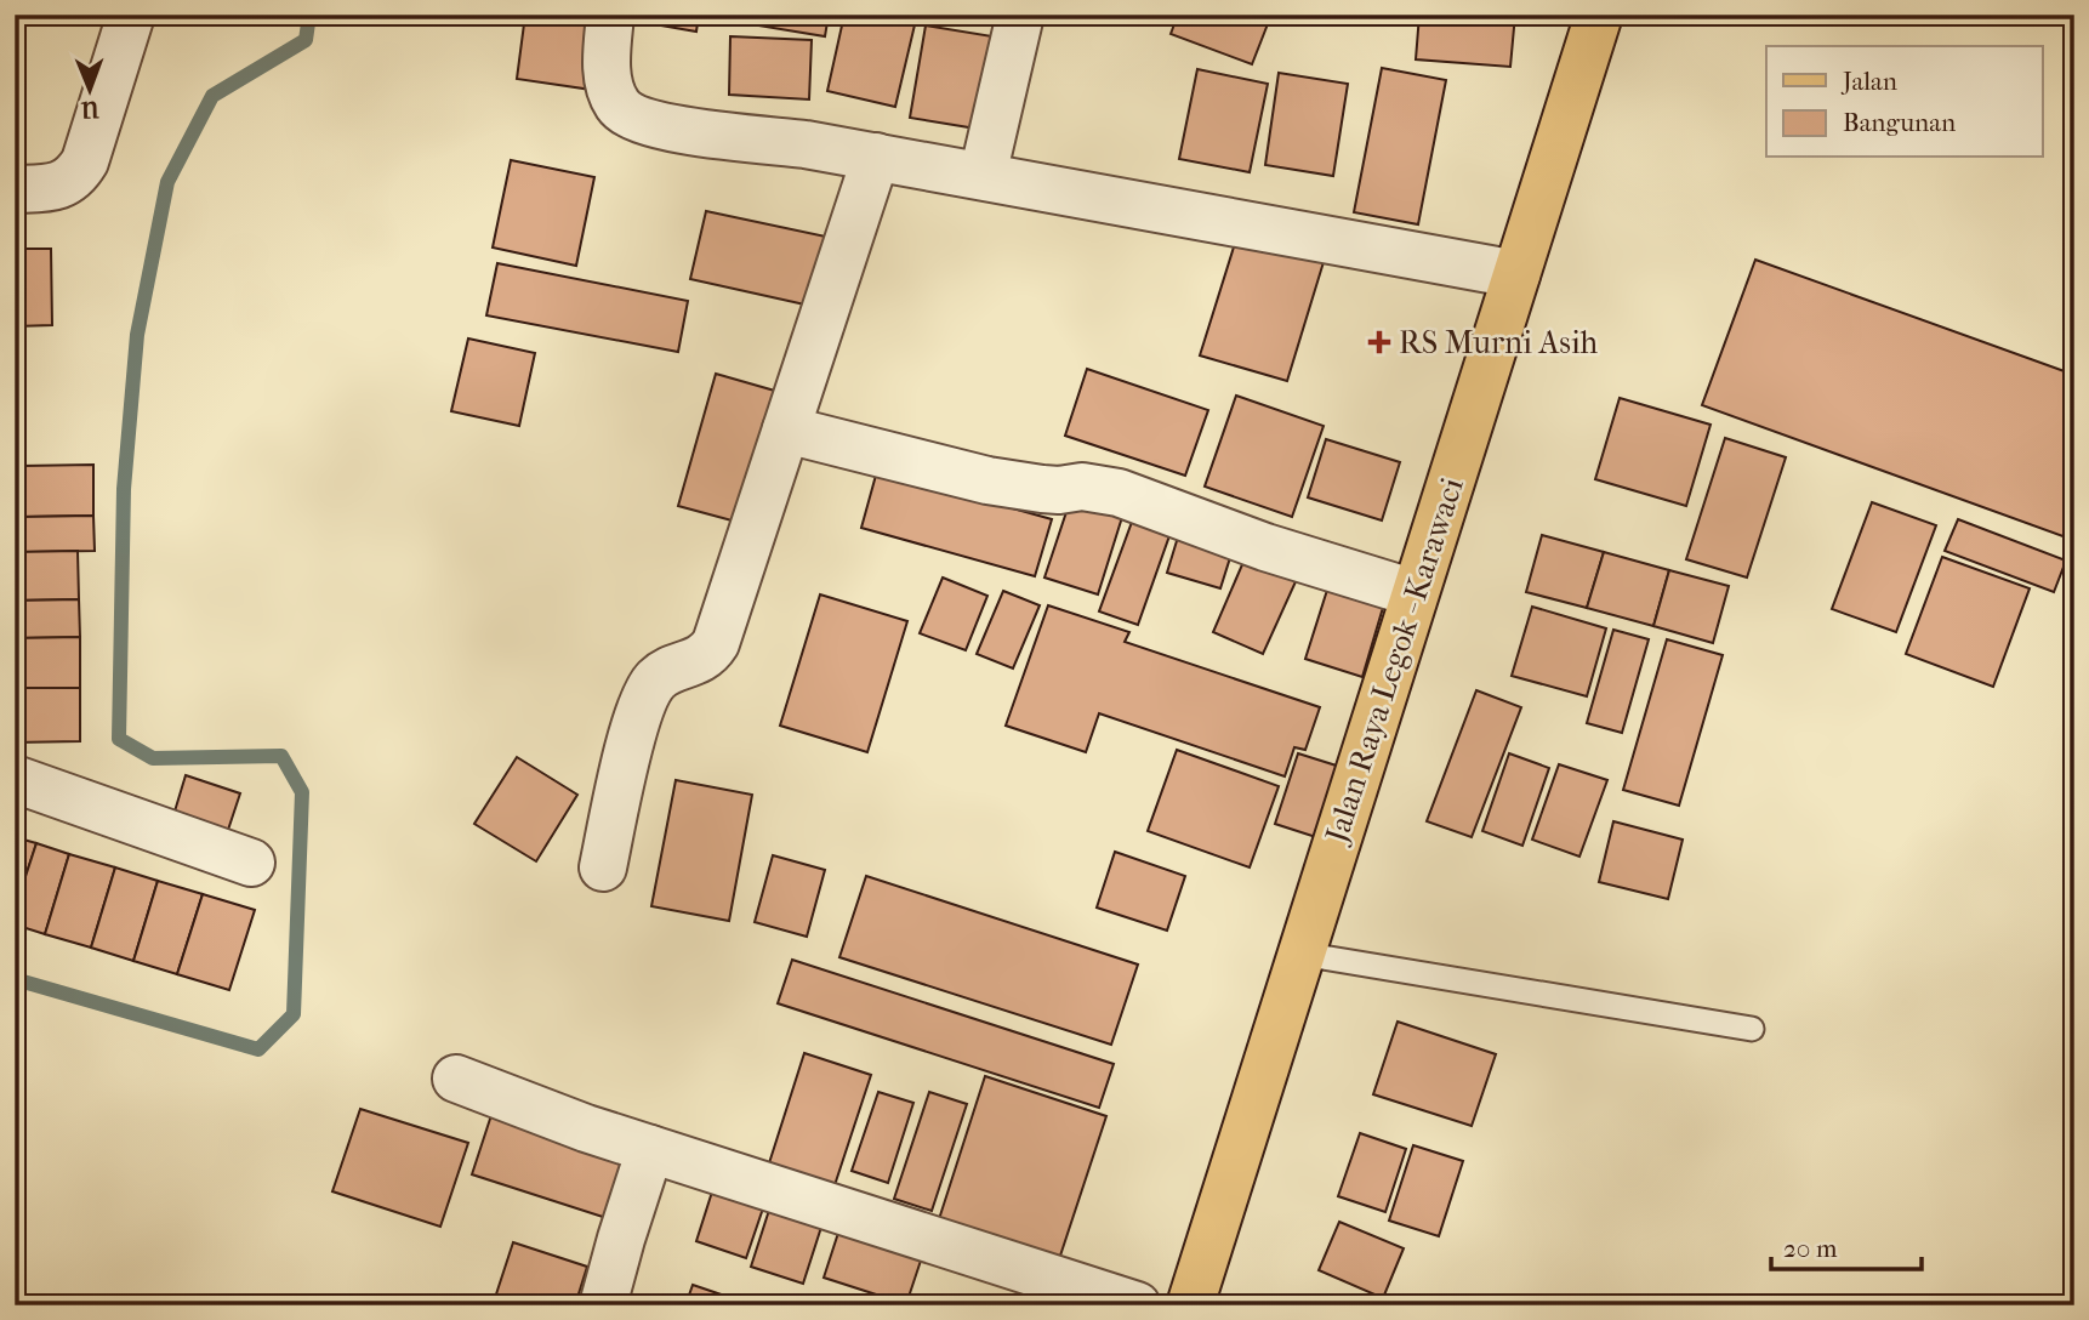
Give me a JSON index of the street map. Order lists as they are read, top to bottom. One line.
{"streets":{"main road":["Jalan Raya Legok - Karawaci"]},"places":{"health":["RS Murni Asih"]},"legend":["Jalan","Bangunan"],"scale_bar":"20 m","north":"bottom"}
